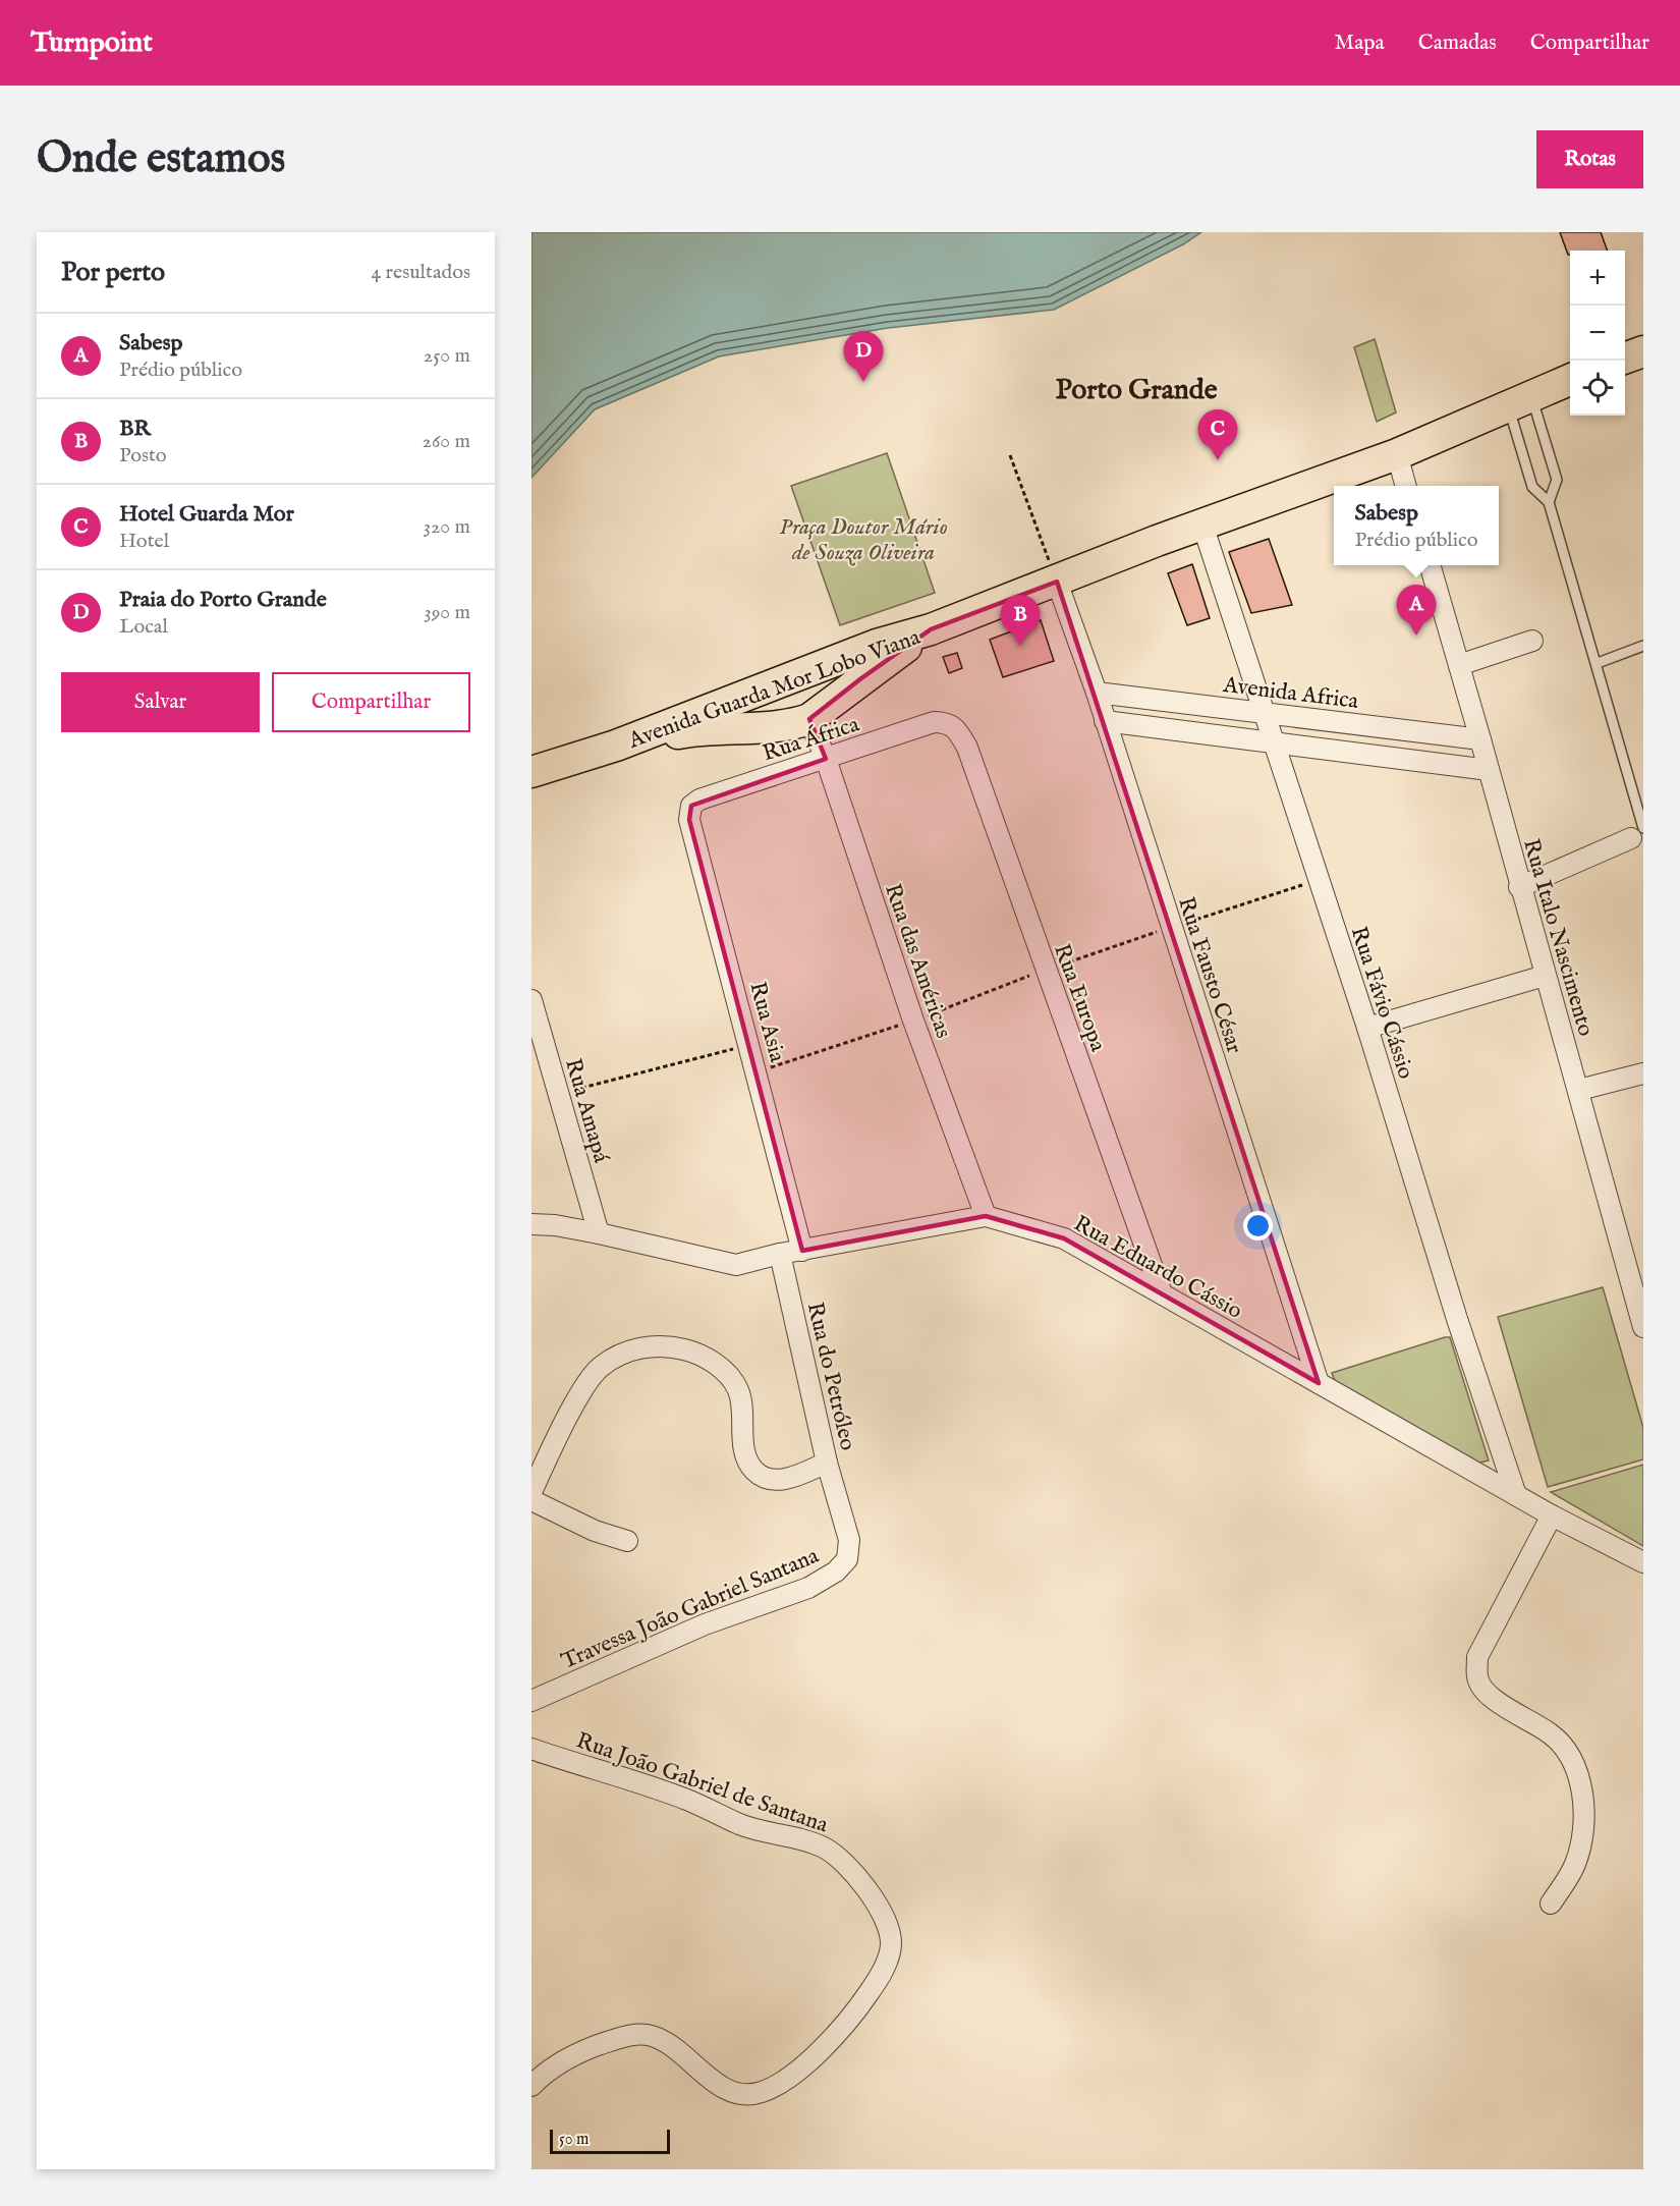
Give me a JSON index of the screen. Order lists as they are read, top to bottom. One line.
{"streets":{"main road":["Avenida Guarda Mor Lobo Viana"],"street":["Avenida Africa","Rua África","Rua Italo Nascimento","Rua das Américas","Rua Fausto César","Rua Europa","Rua Fávio Cássio","Rua Asia","Rua Amapá","Rua Eduardo Cássio","Rua do Petróleo","Travessa João Gabriel Santana","Rua João Gabriel de Santana"]},"crossings":[["Avenida Guarda Mor Lobo Viana","Rua das Américas"],["Avenida Guarda Mor Lobo Viana","Rua Fausto César"],["Avenida Guarda Mor Lobo Viana","Rua Fávio Cássio"],["Avenida Africa","Rua Italo Nascimento"],["Avenida Africa","Rua Fausto César"],["Avenida Africa","Rua Fávio Cássio"],["Rua África","Rua das Américas"],["Rua África","Rua Europa"],["Rua África","Rua Asia"],["Rua das Américas","Rua Eduardo Cássio"],["Rua Fausto César","Rua Eduardo Cássio"],["Rua Europa","Rua Eduardo Cássio"],["Rua Fávio Cássio","Rua Eduardo Cássio"],["Rua Asia","Rua Eduardo Cássio"],["Rua Amapá","Rua Eduardo Cássio"],["Rua Eduardo Cássio","Rua do Petróleo"],["Rua do Petróleo","Travessa João Gabriel Santana"]],"districts":["Porto Grande"],"parks":["Praça Doutor Mário de Souza Oliveira"],"scale_bar":"50 m","page":{"header":"Turnpoint","nav":["Mapa","Camadas","Compartilhar"],"buttons":["Rotas",["Salvar","Compartilhar"]],"title":"Onde estamos","heading":["Por perto","4 resultados"],"map_buttons":["+","−"],"list":[{"mark":"A","name":"Sabesp","note":"Prédio público","value":"250 m"},{"mark":"B","name":"BR","note":"Posto","value":"260 m"},{"mark":"C","name":"Hotel Guarda Mor","note":"Hotel","value":"320 m"},{"mark":"D","name":"Praia do Porto Grande","note":"Local","value":"390 m"}],"pins":["D","C","A","B"],"popup":["Sabesp","Prédio público"],"scale":"50 m"}}
